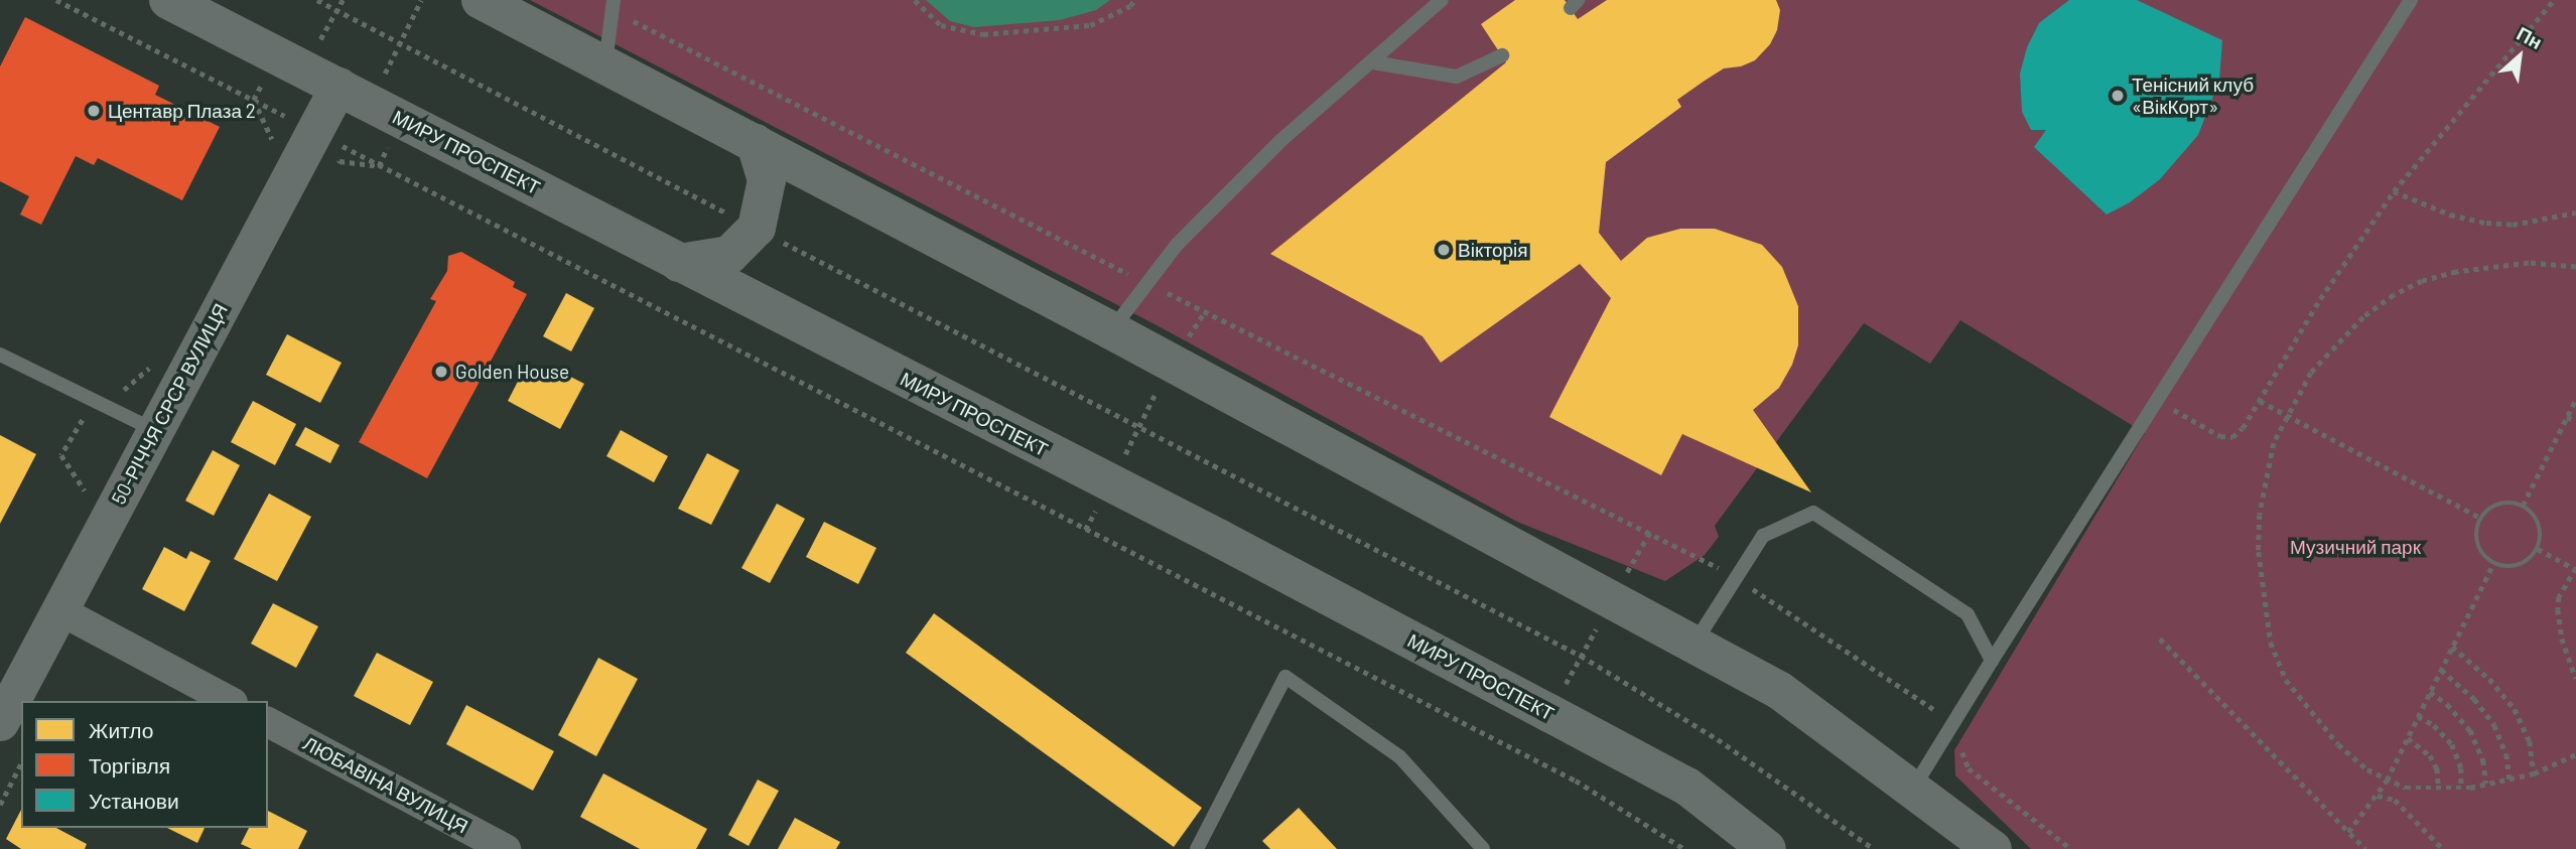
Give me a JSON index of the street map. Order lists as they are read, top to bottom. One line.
{"streets":{"main road":["МИРУ ПРОСПЕКТ"],"street":["50-РІЧЧЯ СРСР ВУЛИЦЯ","ЛЮБАВІНА ВУЛИЦЯ"]},"crossings":[["МИРУ ПРОСПЕКТ","50-РІЧЧЯ СРСР ВУЛИЦЯ"]],"parks":["Музичний парк"],"places":["Тенісний клуб «ВікКорт»","Центавр Плаза 2","Вікторія","Golden House"],"legend":["Житло","Торгівля","Установи"],"north":"top right"}
